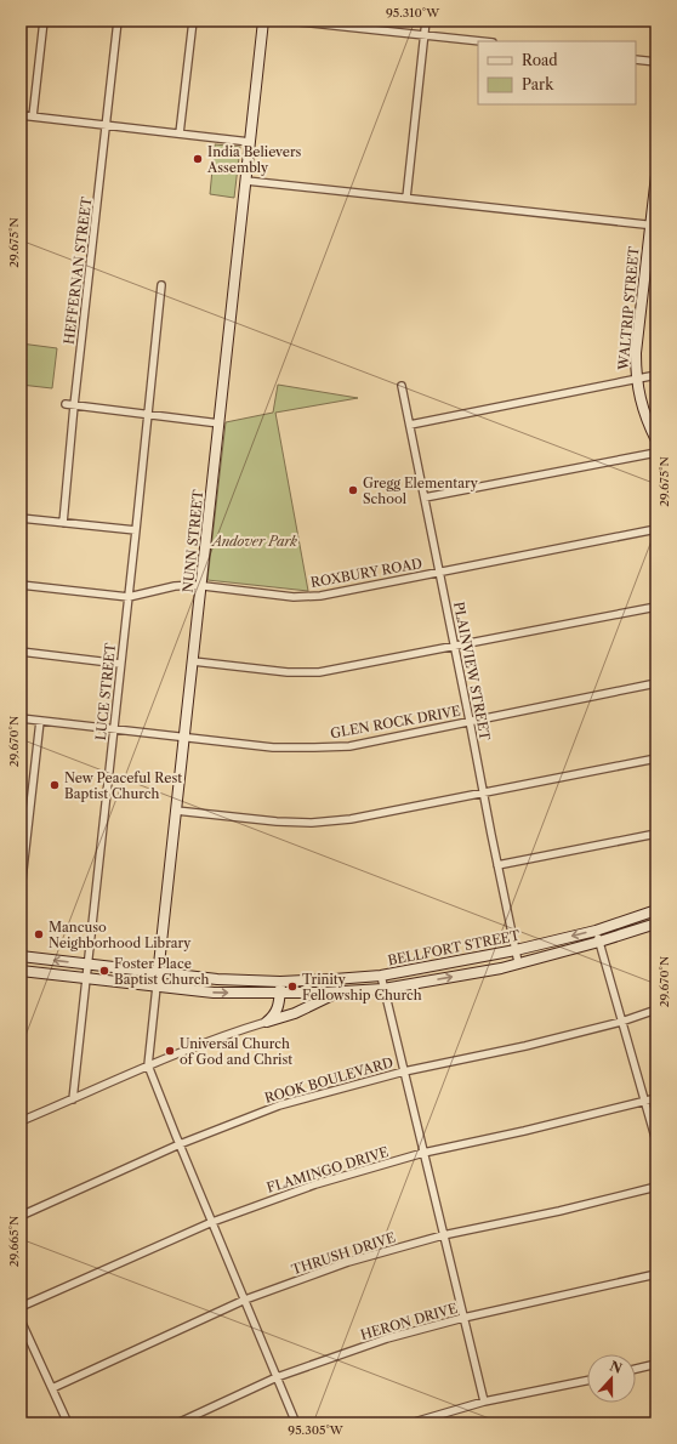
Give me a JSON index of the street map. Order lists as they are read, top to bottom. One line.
{"streets":{"main road":["WALTRIP STREET","NUNN STREET","BELLFORT STREET"],"street":["HEFFERNAN STREET","ROXBURY ROAD","PLAINVIEW STREET","LUCE STREET","GLEN ROCK DRIVE","ROOK BOULEVARD","FLAMINGO DRIVE","THRUSH DRIVE","HERON DRIVE"]},"crossings":[["NUNN STREET","ROXBURY ROAD"],["NUNN STREET","GLEN ROCK DRIVE"],["NUNN STREET","BELLFORT STREET"],["ROXBURY ROAD","PLAINVIEW STREET"],["ROXBURY ROAD","LUCE STREET"],["PLAINVIEW STREET","GLEN ROCK DRIVE"],["PLAINVIEW STREET","BELLFORT STREET"],["LUCE STREET","GLEN ROCK DRIVE"],["LUCE STREET","BELLFORT STREET"]],"parks":["Andover Park"],"places":["India Believers Assembly","Gregg Elementary School","New Peaceful Rest Baptist Church","Mancuso Neighborhood Library","Foster Place Baptist Church","Trinity Fellowship Church","Universal Church of God and Christ"],"legend":["Road","Park"],"north":"top","coordinates":["95.310°W","29.675°N","29.670°N","29.665°N","95.305°W"]}
